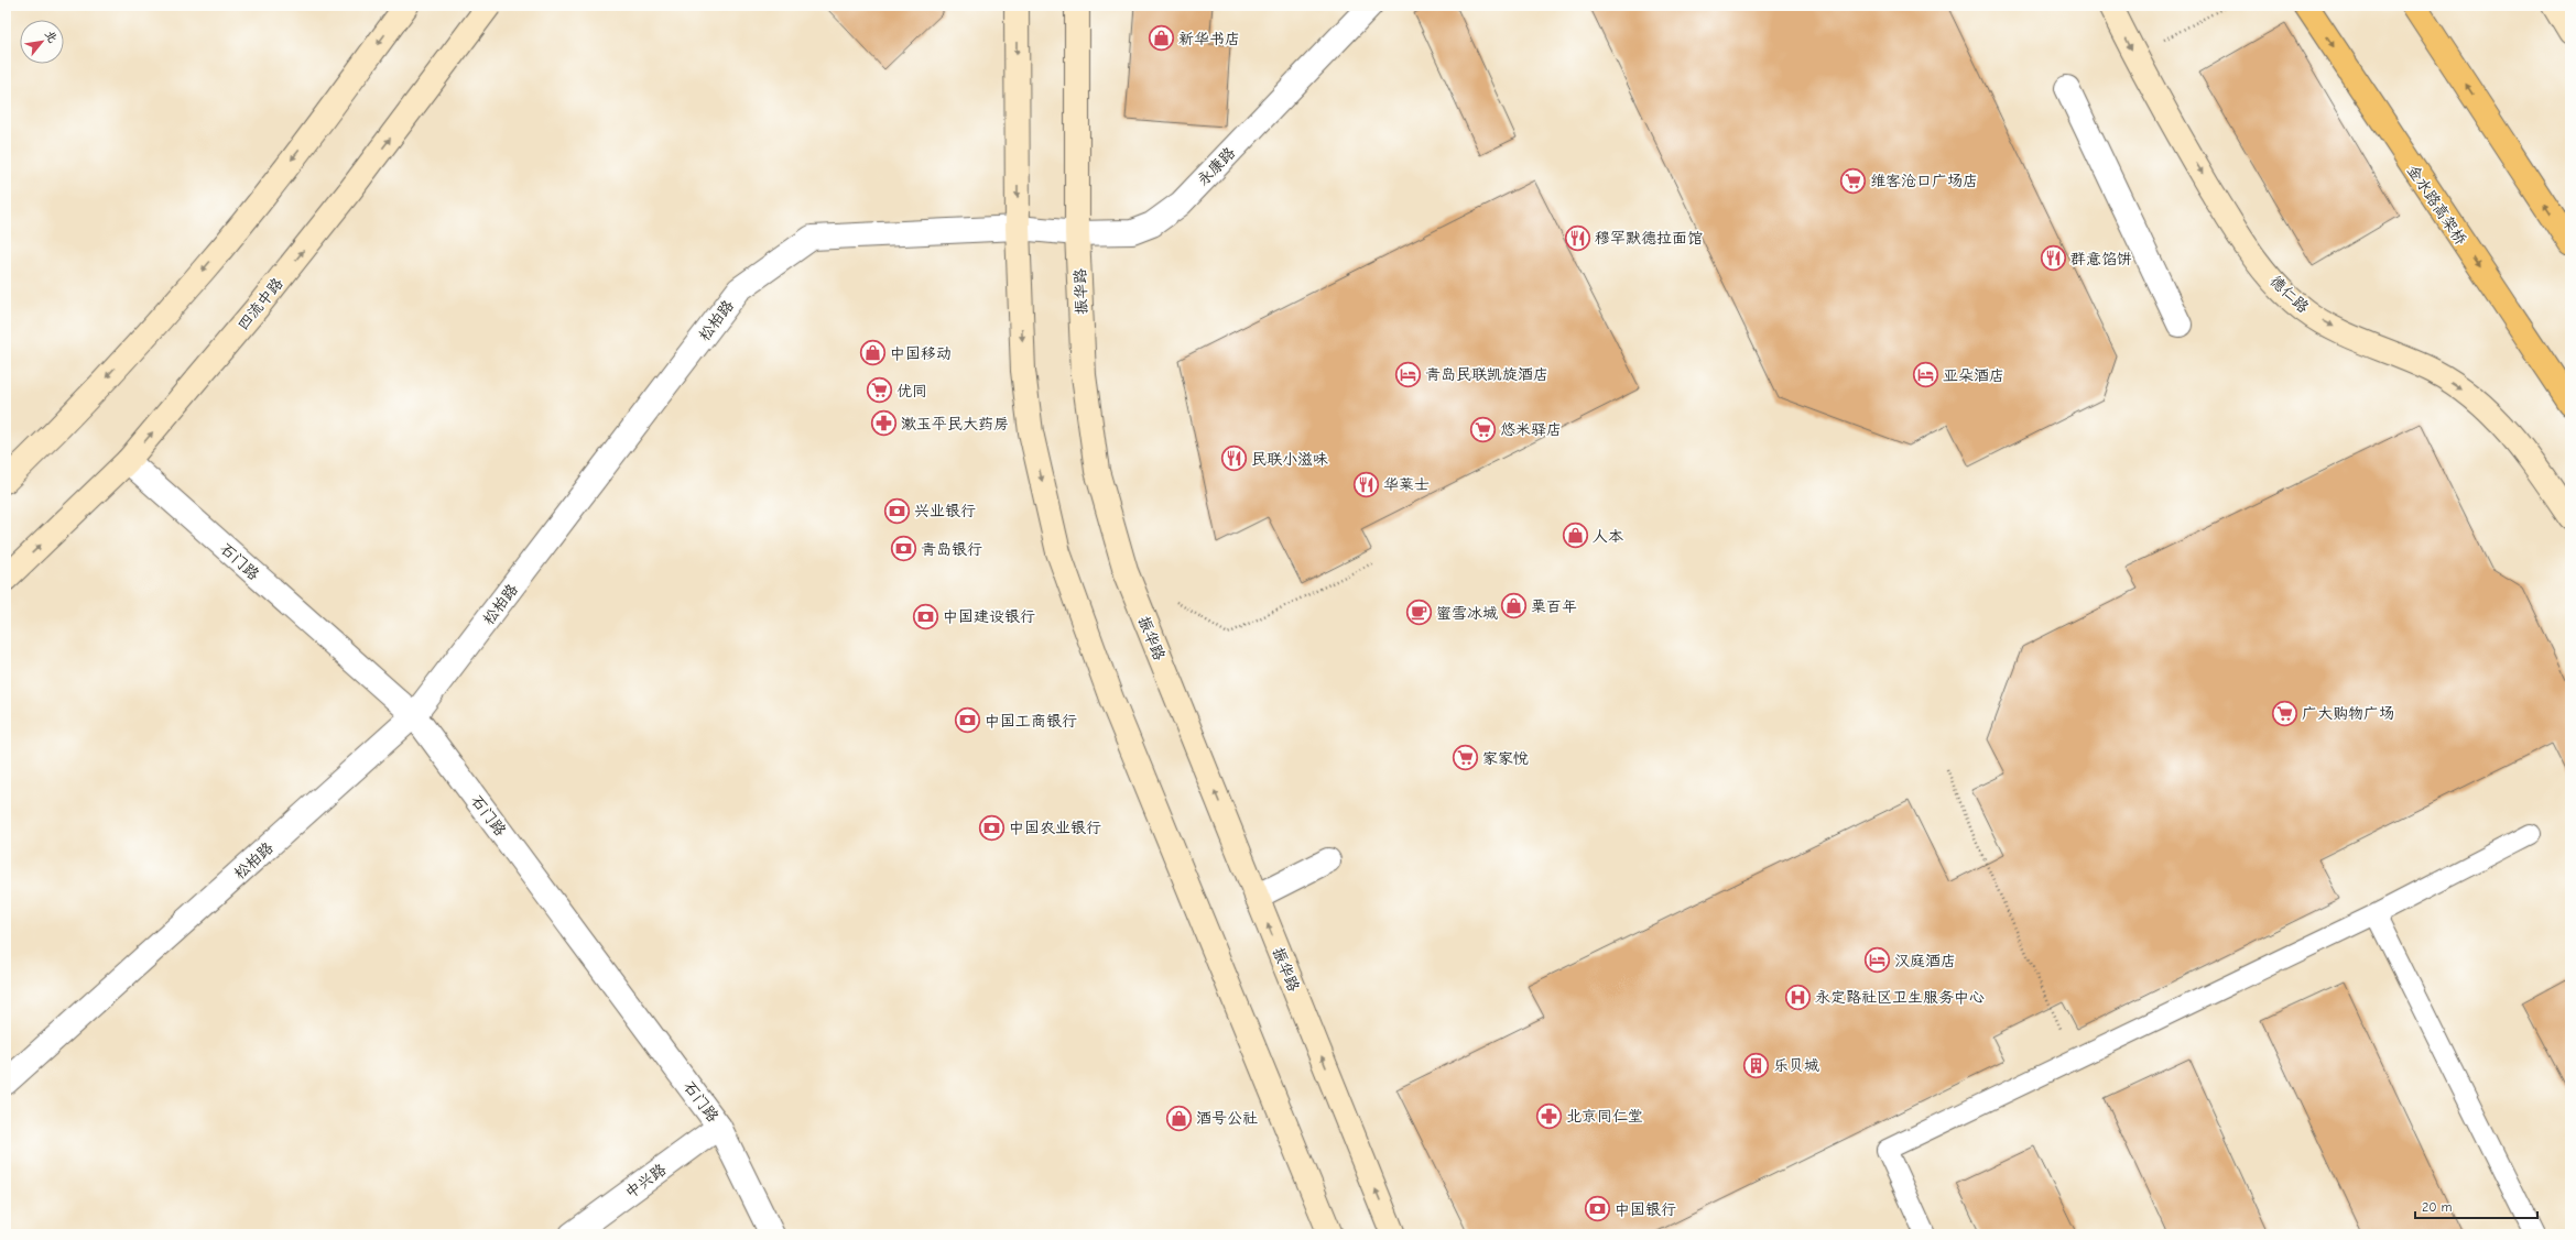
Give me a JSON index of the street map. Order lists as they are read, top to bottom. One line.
{"streets":{"main road":["金水路高架桥","振华路","德仁路","四流中路"],"street":["永康路","松柏路","石门路","中兴路"]},"crossings":[["永康路","振华路"],["永康路","松柏路"],["四流中路","石门路"],["松柏路","石门路"],["石门路","中兴路"]],"one_way":["德仁路"],"places":{"shop":["新华书店","中国移动","人本","栗百年","酒号公社"],"supermarket":["维客沧口广场店","优同","悠米驿店","广大购物广场","家家悦"],"restaurant":["穆罕默德拉面馆","群意馅饼","民联小滋味","华莱士"],"hotel":["青岛民联凯旋酒店","亚朵酒店","汉庭酒店"],"pharmacy":["漱玉平民大药房","北京同仁堂"],"bank":["兴业银行","青岛银行","中国建设银行","中国工商银行","中国农业银行","中国银行"],"cafe":["蜜雪冰城"],"hospital":["永定路社区卫生服务中心"],"building":["乐贝城"]},"scale_bar":"20 m","north":"top right"}
